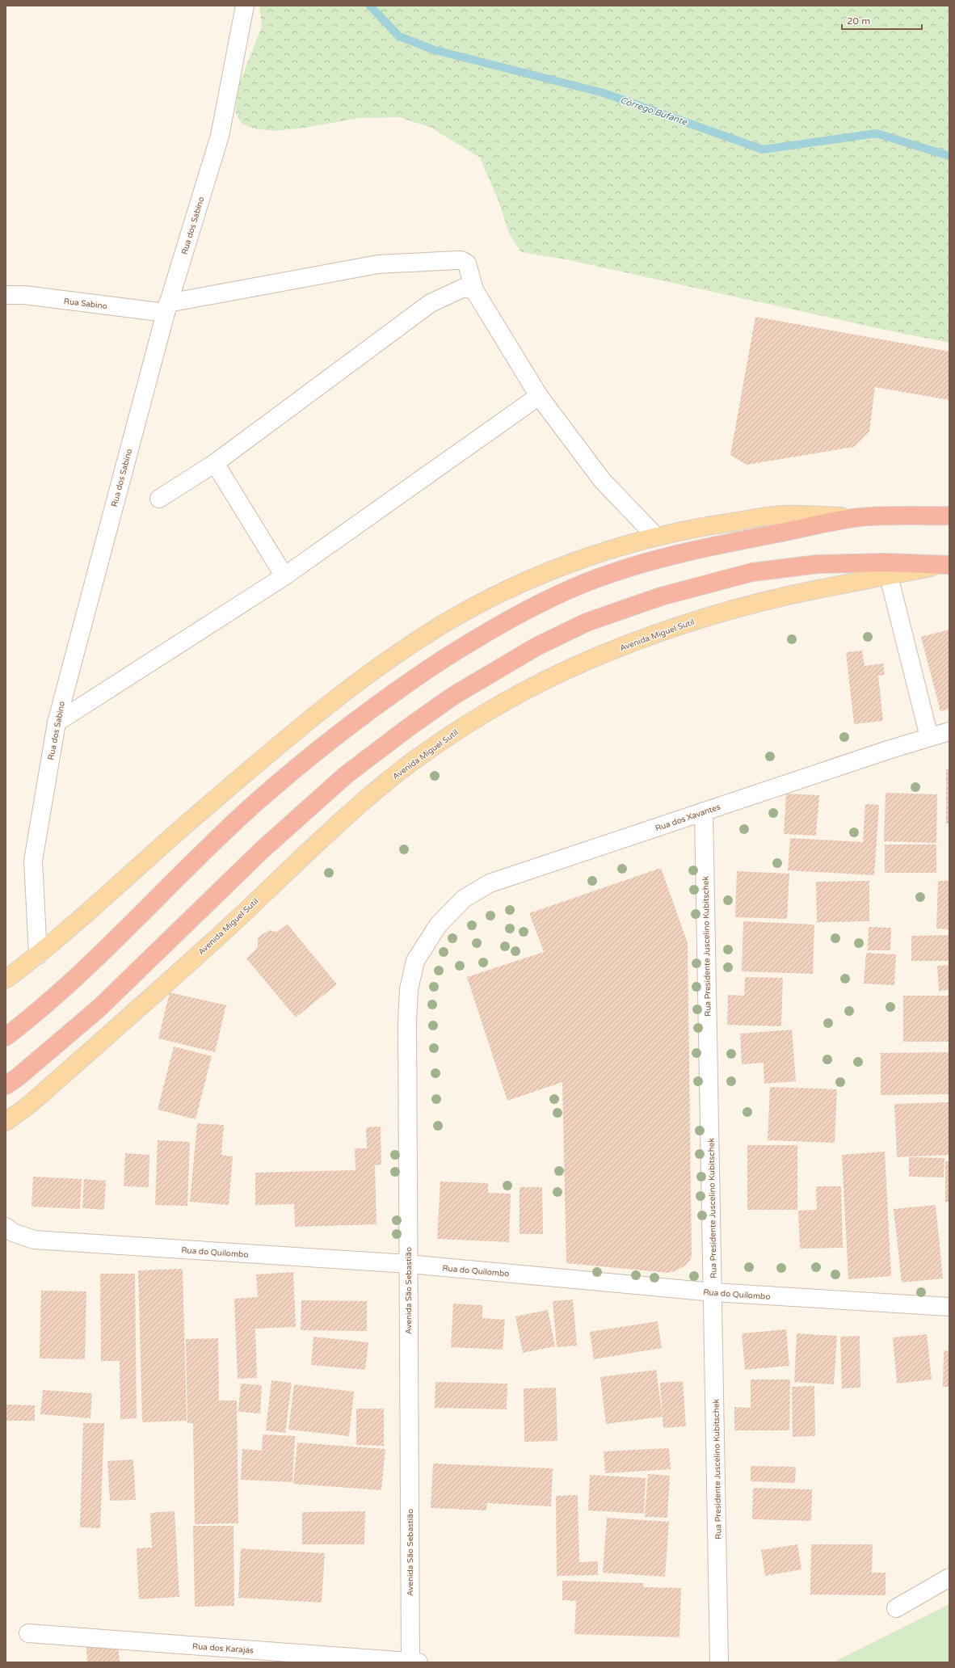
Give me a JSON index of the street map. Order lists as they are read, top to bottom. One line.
{"streets":{"highway":["Avenida Miguel Sutil"],"street":["Rua dos Sabino","Rua Sabino","Rua dos Xavantes","Rua Presidente Juscelino Kubitschek","Rua do Quilombo","Avenida São Sebastião","Rua dos Karajás"]},"crossings":[["Rua dos Sabino","Rua Sabino"],["Rua dos Xavantes","Rua Presidente Juscelino Kubitschek"],["Rua dos Xavantes","Avenida São Sebastião"],["Rua Presidente Juscelino Kubitschek","Rua do Quilombo"],["Rua do Quilombo","Avenida São Sebastião"],["Avenida São Sebastião","Rua dos Karajás"]],"water":["Córrego Bufante"],"scale_bar":"20 m"}
